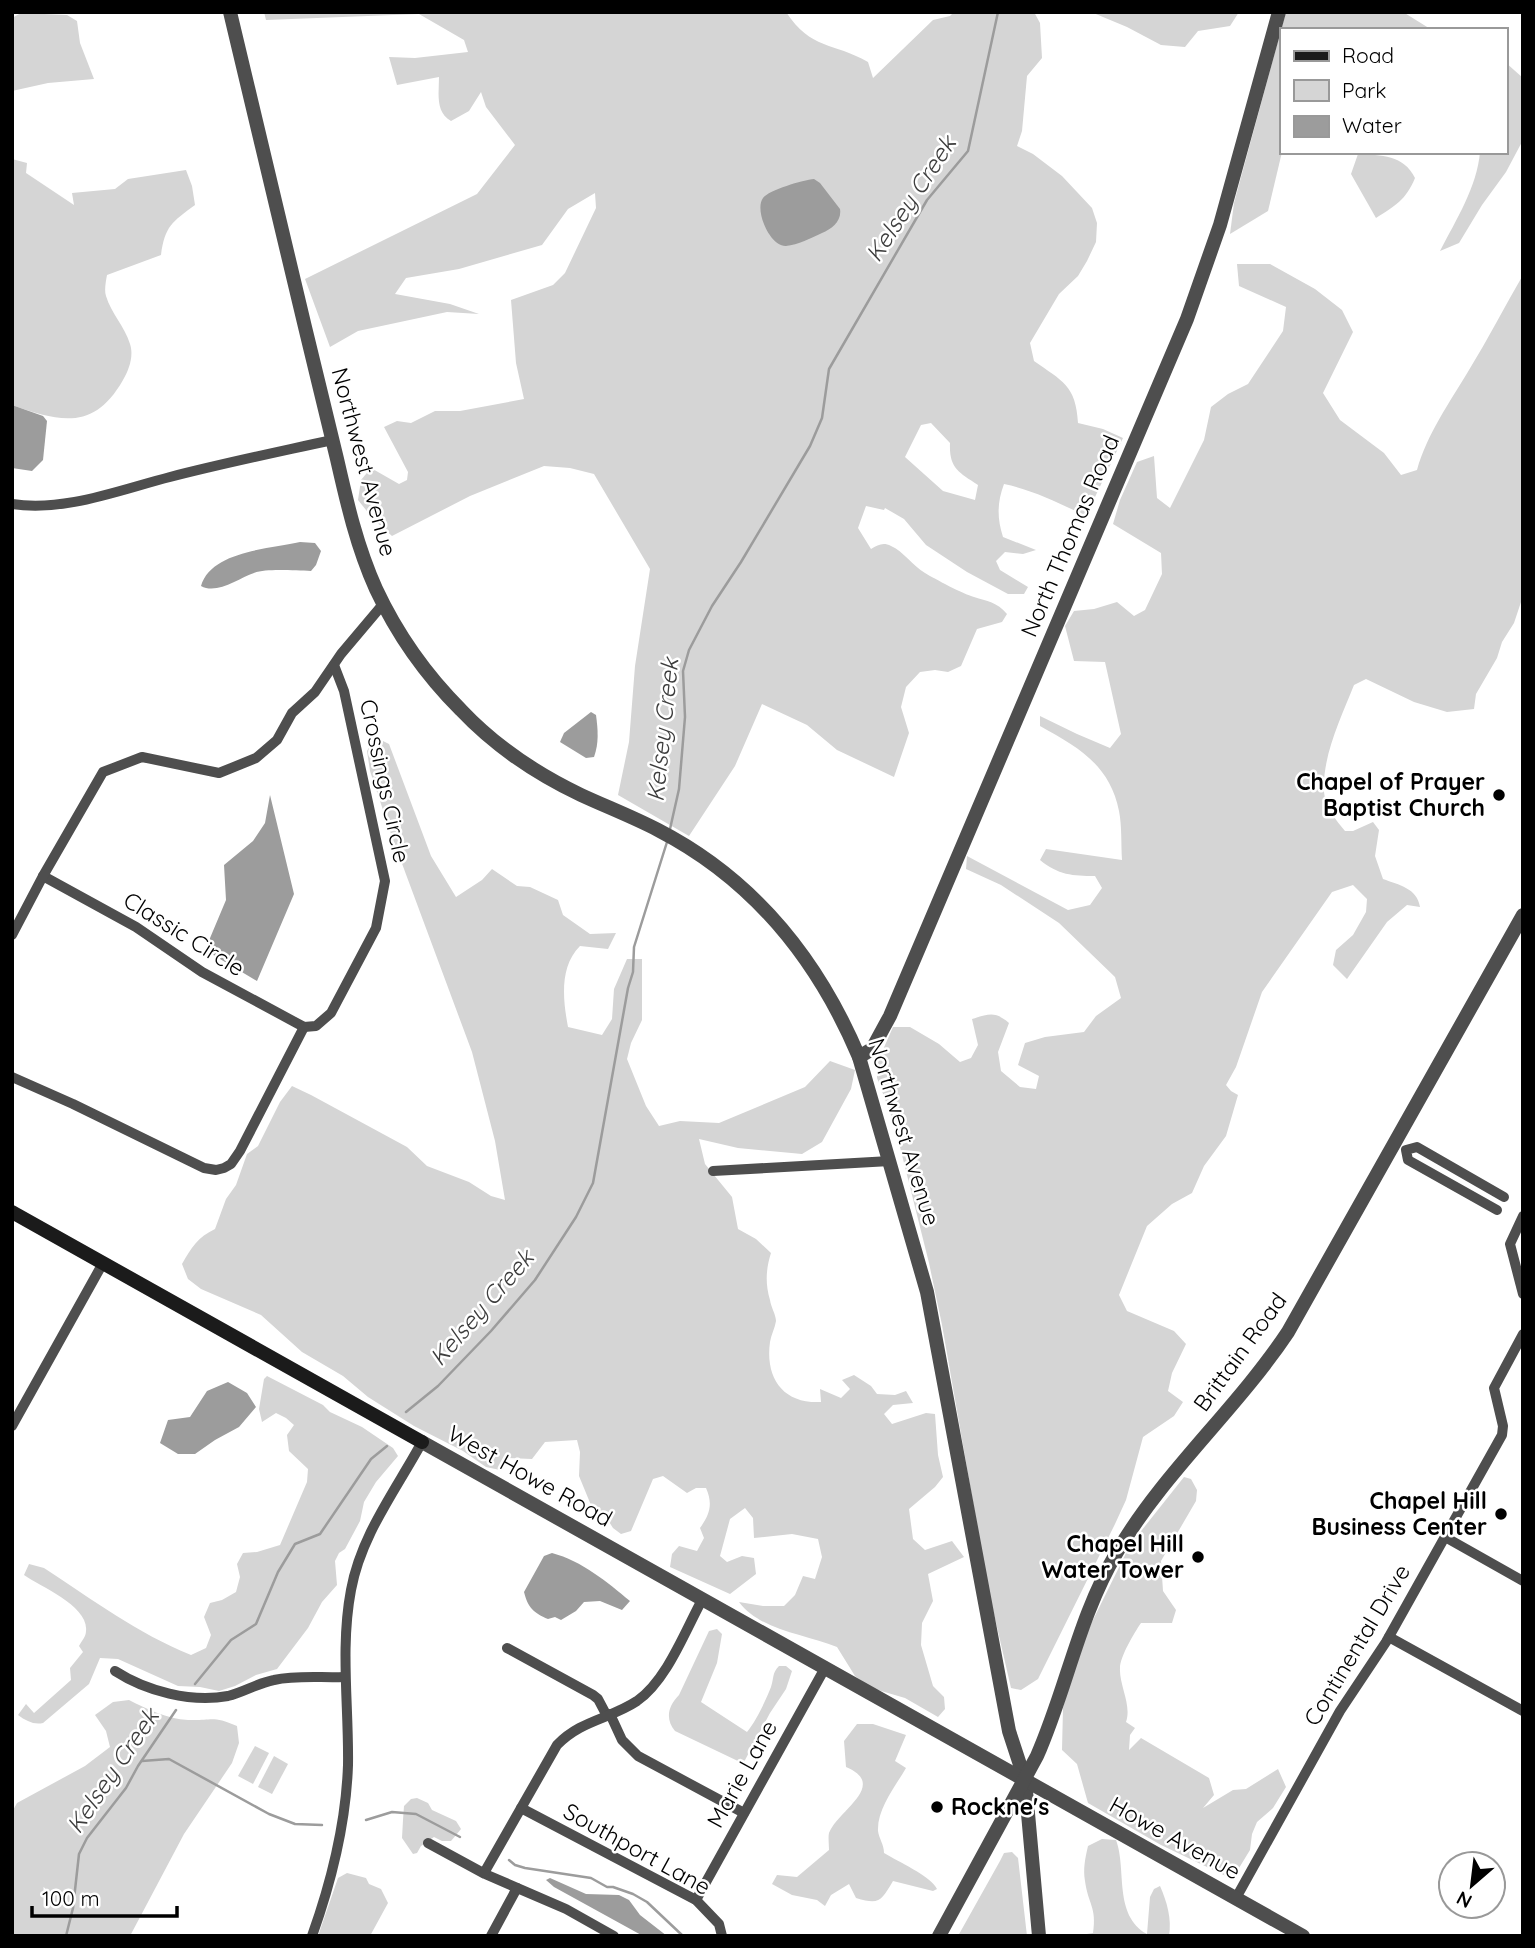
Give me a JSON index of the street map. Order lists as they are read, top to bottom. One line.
{"streets":{"main road":["West Howe Road"],"street":["Northwest Avenue","North Thomas Road","Crossings Circle","Classic Circle","Brittain Road","Continental Drive","Marie Lane","Howe Avenue","Southport Lane"]},"crossings":[["Northwest Avenue","North Thomas Road"],["Northwest Avenue","Brittain Road"],["Northwest Avenue","West Howe Road"],["Northwest Avenue","Howe Avenue"],["Crossings Circle","Classic Circle"],["Brittain Road","West Howe Road"],["Brittain Road","Howe Avenue"],["West Howe Road","Marie Lane"],["West Howe Road","Howe Avenue"],["Continental Drive","Howe Avenue"],["Marie Lane","Southport Lane"]],"water":["Kelsey Creek"],"places":["Chapel of Prayer Baptist Church","Chapel Hill Business Center","Chapel Hill Water Tower","Rockne's"],"legend":["Road","Park","Water"],"scale_bar":"100 m","north":"bottom left"}
